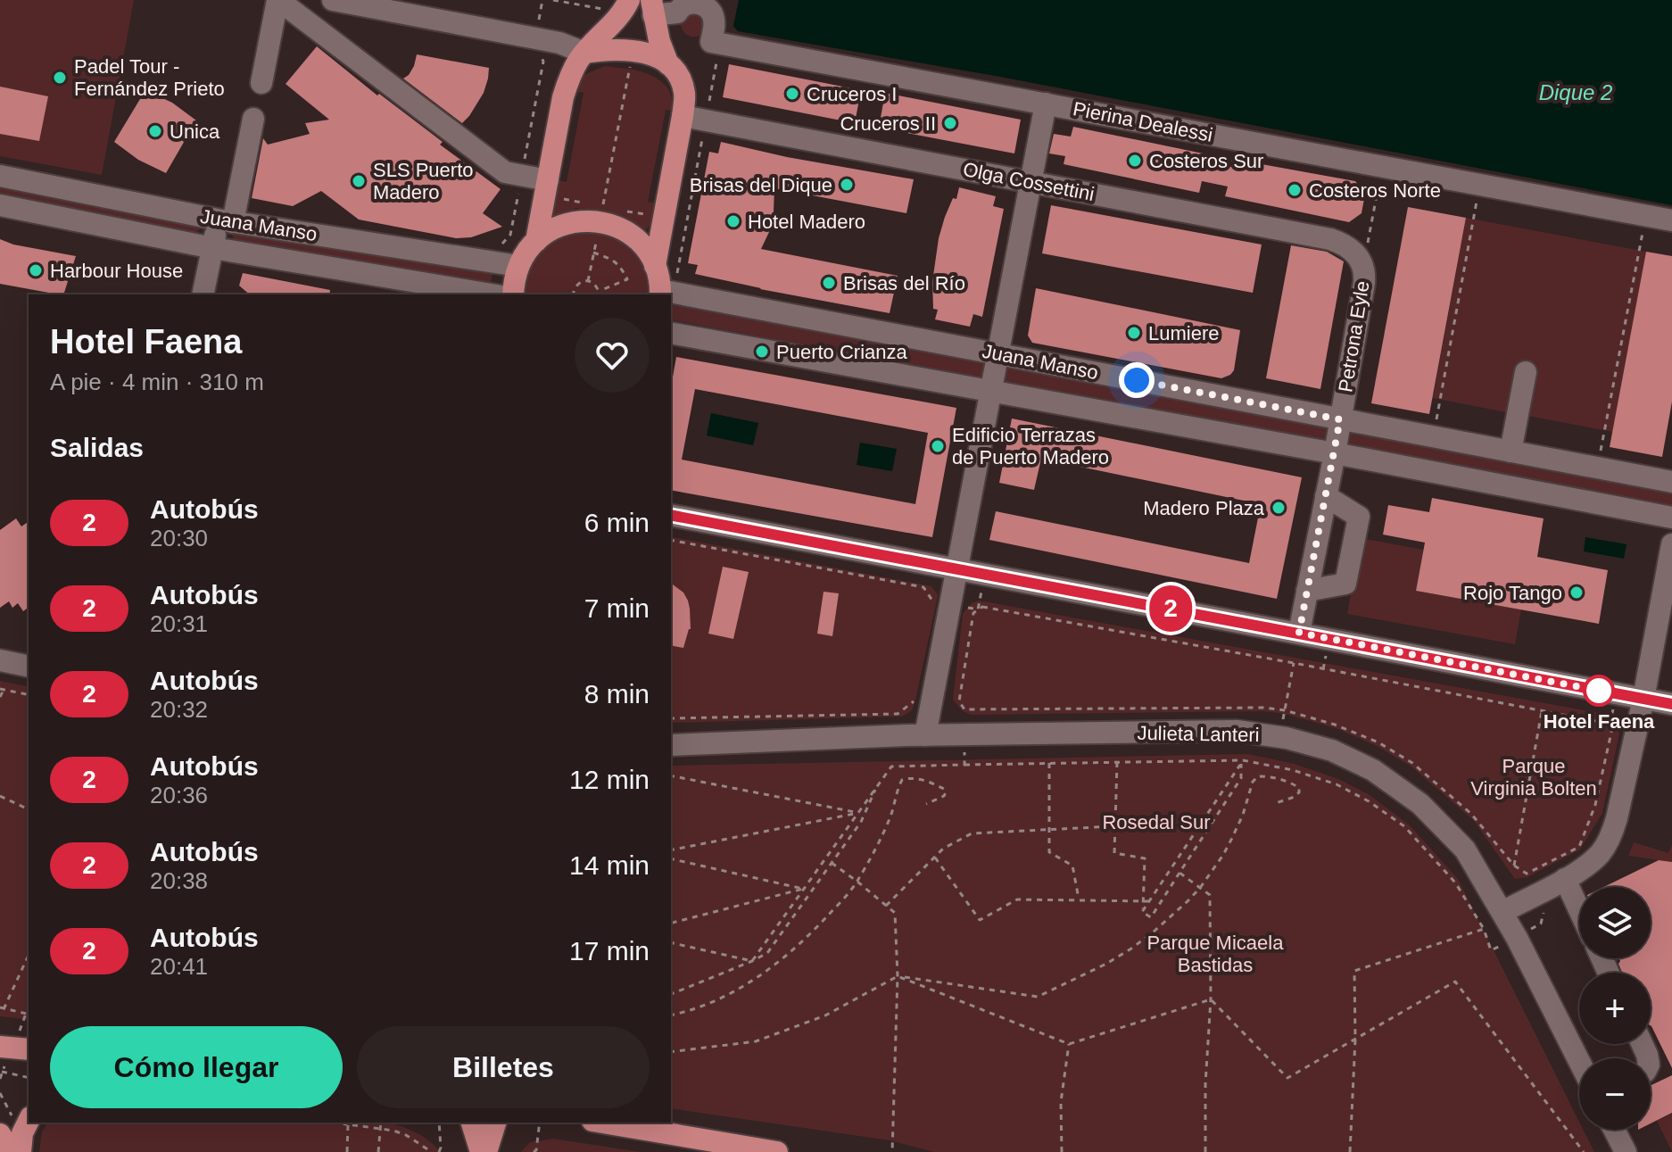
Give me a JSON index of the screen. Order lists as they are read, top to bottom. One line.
{"streets":{"street":["Pierina Dealessi","Olga Cossettini","Juana Manso","Petrona Eyle","Julieta Lanteri"]},"crossings":[["Pierina Dealessi","Petrona Eyle"],["Olga Cossettini","Petrona Eyle"],["Juana Manso","Petrona Eyle"]],"water":["Dique 2"],"parks":["Parque Virginia Bolten","Rosedal Sur","Parque Micaela Bastidas"],"places":["Padel Tour - Fernández Prieto","Cruceros I","Cruceros II","Unica","Costeros Sur","SLS Puerto Madero","Brisas del Dique","Costeros Norte","Hotel Madero","Harbour House","Brisas del Río","Lumiere","Puerto Crianza","Edificio Terrazas de Puerto Madero","Madero Plaza","Rojo Tango","Hotel Faena"],"lines":["bus line 2"],"page":{"on_map":"2","heading":[["Hotel Faena","A pie · 4 min · 310 m"],"Salidas"],"list":[{"mark":"2","name":"Autobús","note":"20:30","value":"6 min"},{"mark":"2","name":"Autobús","note":"20:31","value":"7 min"},{"mark":"2","name":"Autobús","note":"20:32","value":"8 min"},{"mark":"2","name":"Autobús","note":"20:36","value":"12 min"},{"mark":"2","name":"Autobús","note":"20:38","value":"14 min"},{"mark":"2","name":"Autobús","note":"20:41","value":"17 min"}],"map_buttons":["+","−"],"buttons":["Cómo llegar","Billetes"]}}
